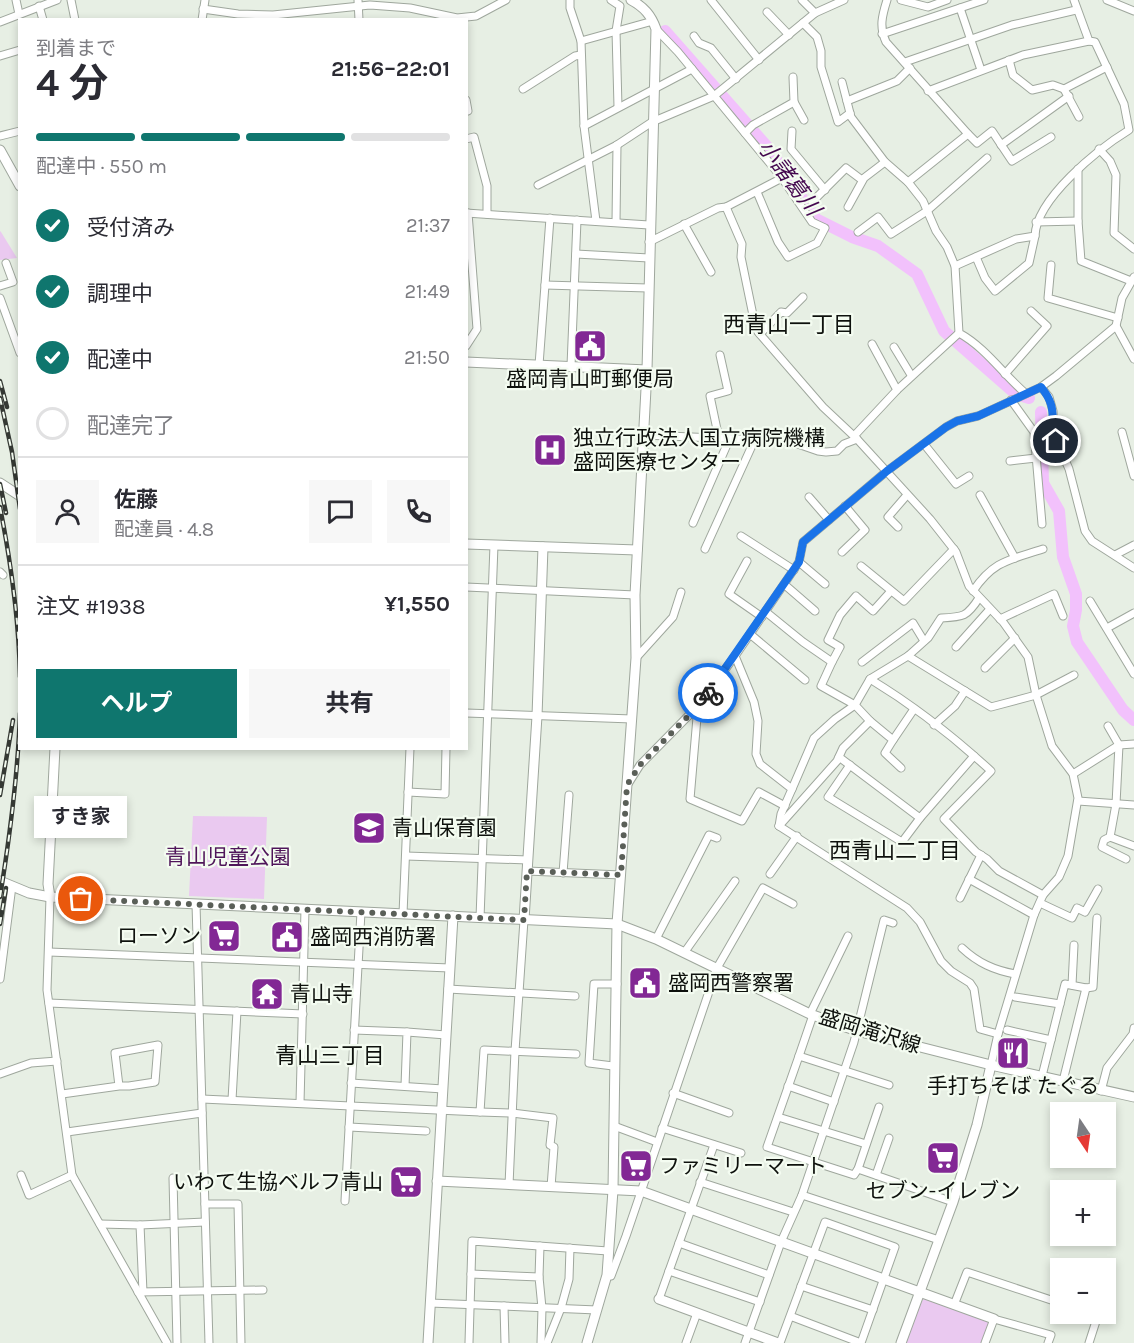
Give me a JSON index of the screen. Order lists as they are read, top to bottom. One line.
{"streets":{"street":["盛岡滝沢線"]},"districts":["西青山一丁目","西青山二丁目","青山三丁目"],"water":["小諸葛川"],"parks":["青山児童公園"],"places":{"public building":["盛岡青山町郵便局","盛岡西消防署","盛岡西警察署"],"hospital":["独立行政法人国立病院機構 盛岡医療センター"],"school or university":["青山保育園"],"other":["すき家"],"supermarket":["ローソン","セブン-イレブン","ファミリーマート","いわて生協ベルフ青山"],"temple":["青山寺"],"restaurant":["手打ちそば たぐる"]},"north":"bottom","page":{"heading":["4 分","到着まで","21:56–22:01"],"panel":["佐藤","配達員 · 4.8","注文 #1938","¥1,550"],"bar":"配達中 · 550 m","list":[["受付済み","21:37"],["調理中","21:49"],["配達中","21:50"],"配達完了"],"buttons":["ヘルプ","共有"],"bubble":"すき家","map_buttons":["+","−"]}}
